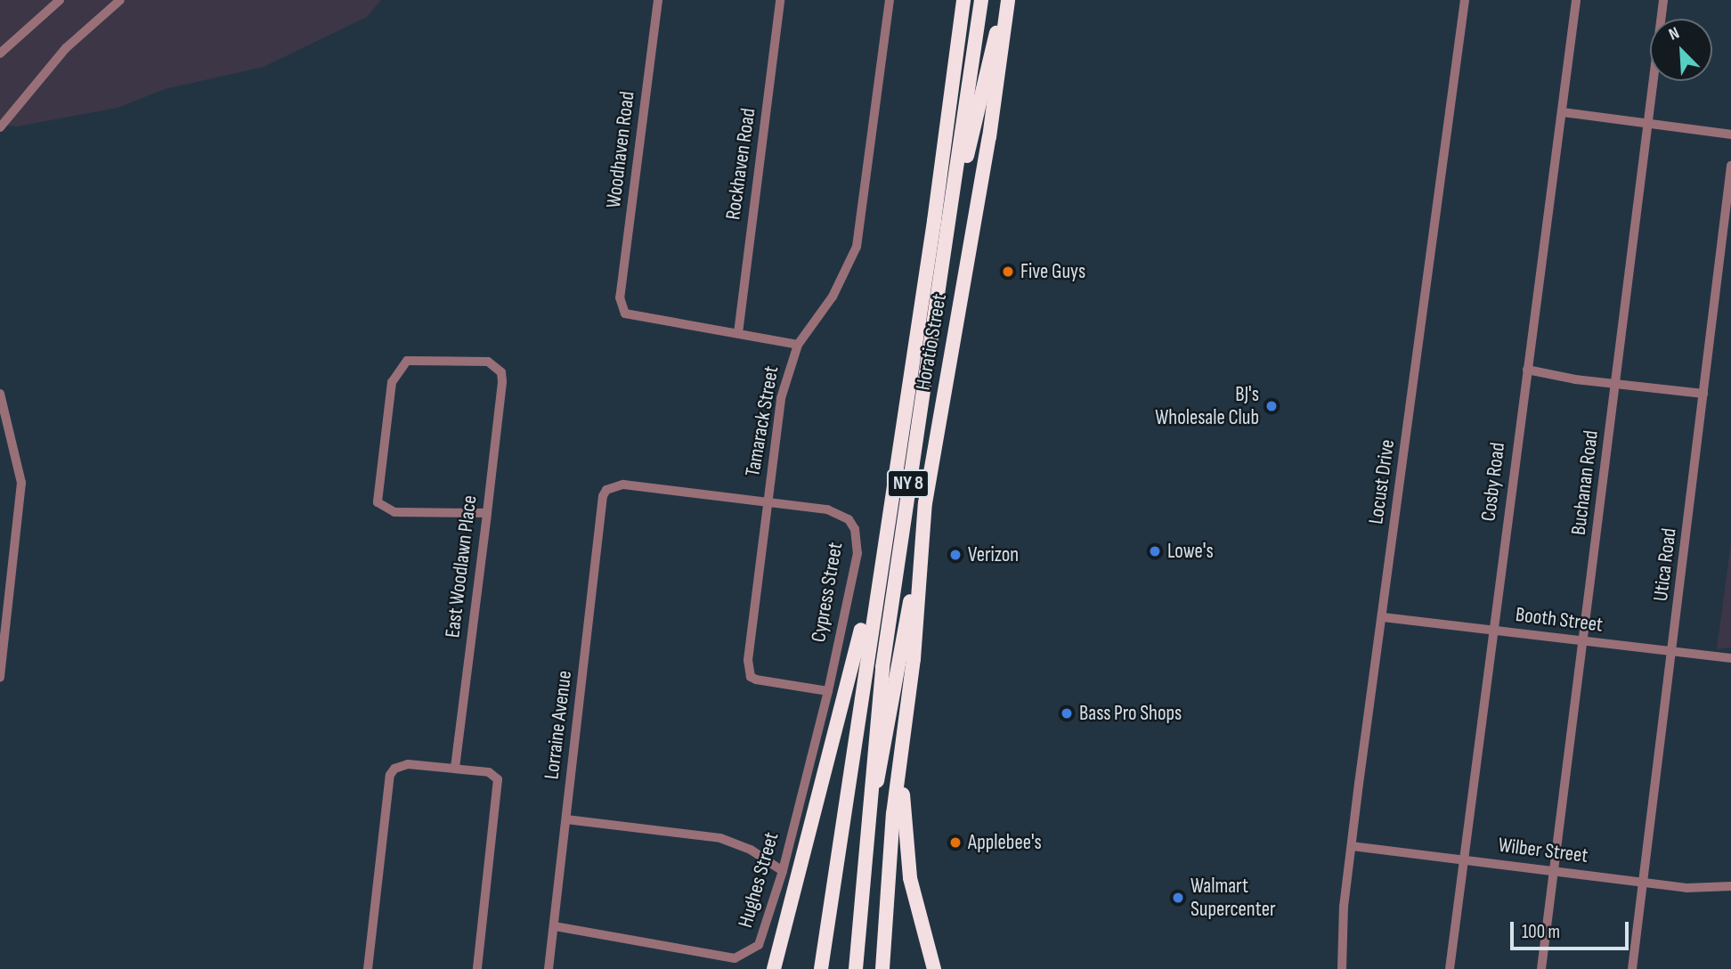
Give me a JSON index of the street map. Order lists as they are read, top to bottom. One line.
{"streets":{"highway":["Horatio Street","NY 8"],"street":["Woodhaven Road","Rockhaven Road","Tamarack Street","Locust Drive","Cosby Road","Buchanan Road","Utica Road","East Woodlawn Place","Cypress Street","Booth Street","Lorraine Avenue","Wilber Street","Hughes Street"]},"crossings":[["Woodhaven Road","Rockhaven Road"],["Tamarack Street","Cypress Street"],["Tamarack Street","Hughes Street"],["Locust Drive","Booth Street"],["Locust Drive","Wilber Street"],["Cosby Road","Booth Street"],["Cosby Road","Wilber Street"],["Buchanan Road","Booth Street"],["Buchanan Road","Wilber Street"],["Utica Road","Booth Street"],["Utica Road","Wilber Street"],["Cypress Street","Lorraine Avenue"],["Cypress Street","Hughes Street"],["Lorraine Avenue","Hughes Street"]],"places":["Five Guys","BJ's Wholesale Club","Lowe's","Verizon","Bass Pro Shops","Applebee's","Walmart Supercenter"],"scale_bar":"100 m","north":"top left"}
